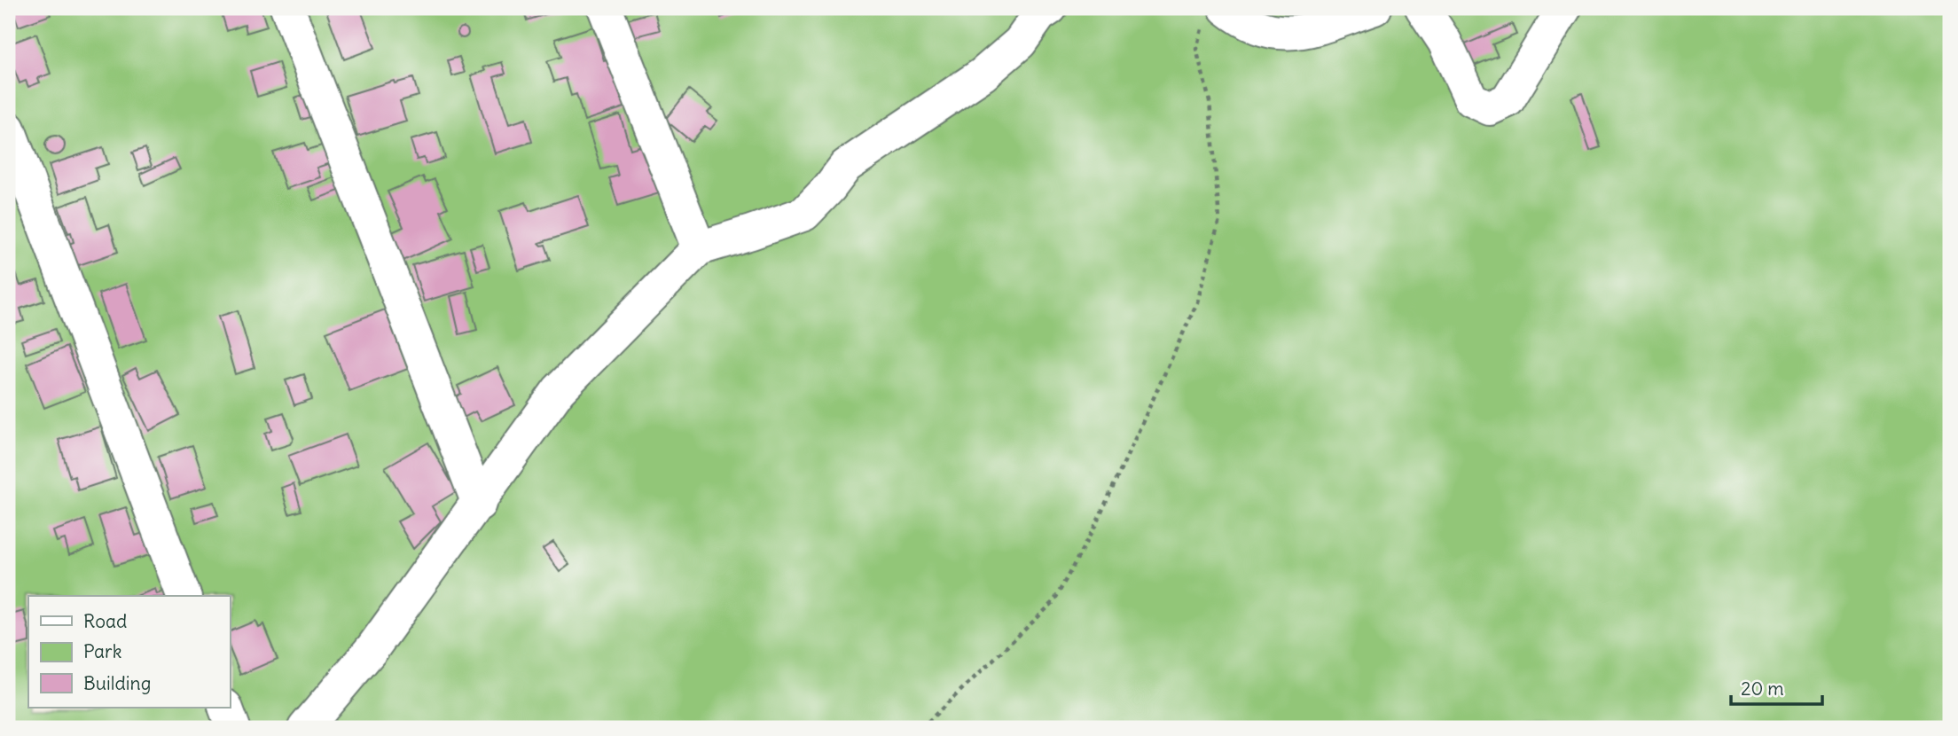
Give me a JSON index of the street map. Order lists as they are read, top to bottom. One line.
{"legend":["Road","Park","Building"],"scale_bar":"20 m"}
